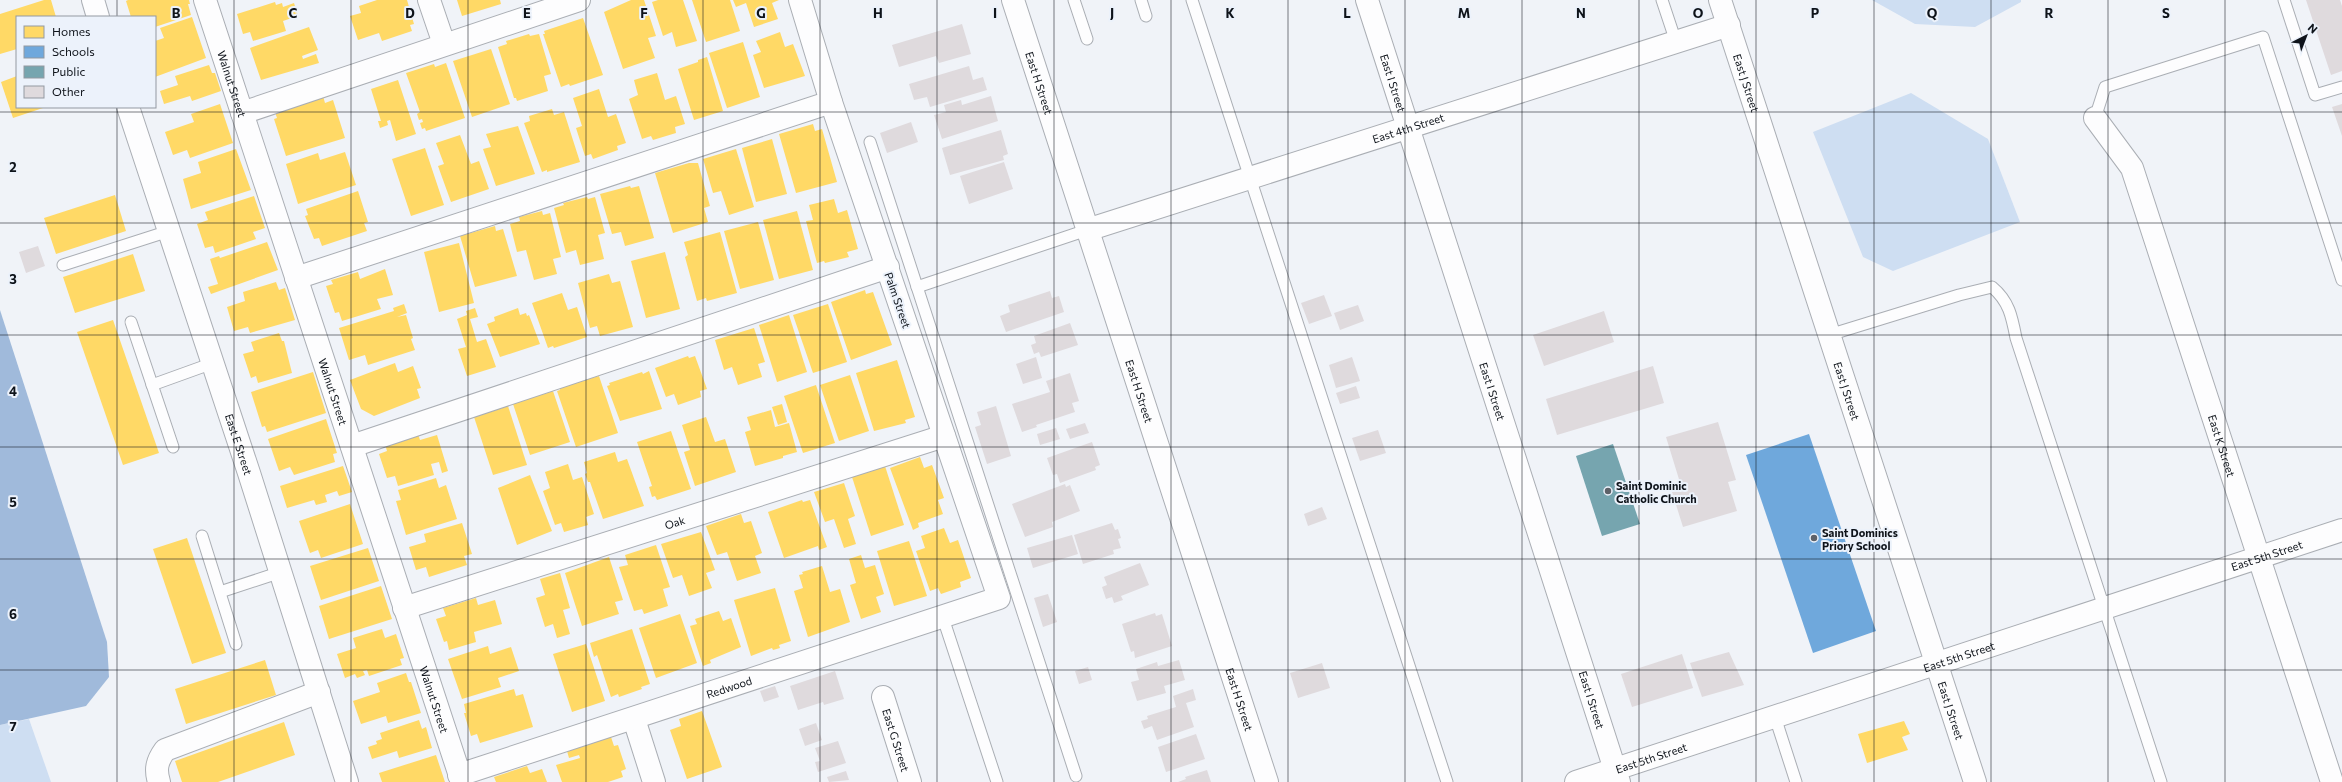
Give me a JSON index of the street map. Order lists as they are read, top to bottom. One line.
{"streets":{"street":["East I Street","Walnut Street","East H Street","East J Street","East 4th Street","Palm Street","East E Street","East K Street","Oak","East 5th Street","Redwood","East G Street"]},"crossings":[["East I Street","East 4th Street"],["East I Street","East 5th Street"],["Walnut Street","Oak"],["Walnut Street","Redwood"],["East H Street","East 4th Street"],["East J Street","East 4th Street"],["East J Street","East 5th Street"],["Palm Street","Oak"],["Palm Street","Redwood"],["East K Street","East 5th Street"]],"places":["Saint Dominic Catholic Church","Saint Dominics Priory School"],"legend":["Homes","Schools","Public","Other"],"north":"top right","grid":{"columns":["B","C","D","E","F","G","H","I","J","K","L","M","N","O","P","Q","R","S"],"rows":["2","3","4","5","6","7"]}}
